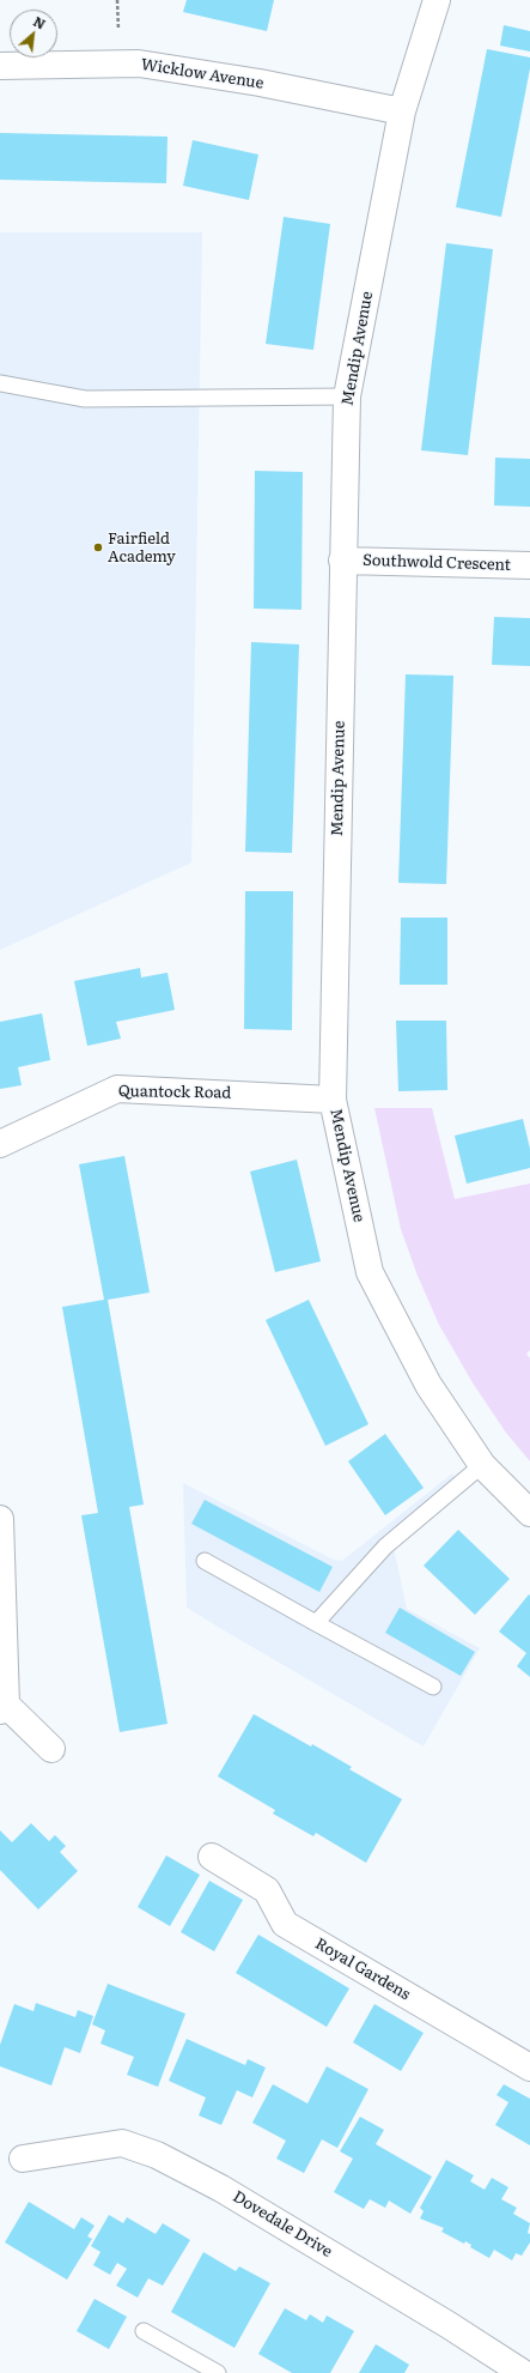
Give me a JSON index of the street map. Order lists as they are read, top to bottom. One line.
{"streets":{"street":["Wicklow Avenue","Mendip Avenue","Southwold Crescent","Quantock Road","Royal Gardens","Dovedale Drive"]},"crossings":[["Wicklow Avenue","Mendip Avenue"],["Mendip Avenue","Southwold Crescent"],["Mendip Avenue","Quantock Road"]],"places":["Fairfield Academy"],"north":"top right"}
